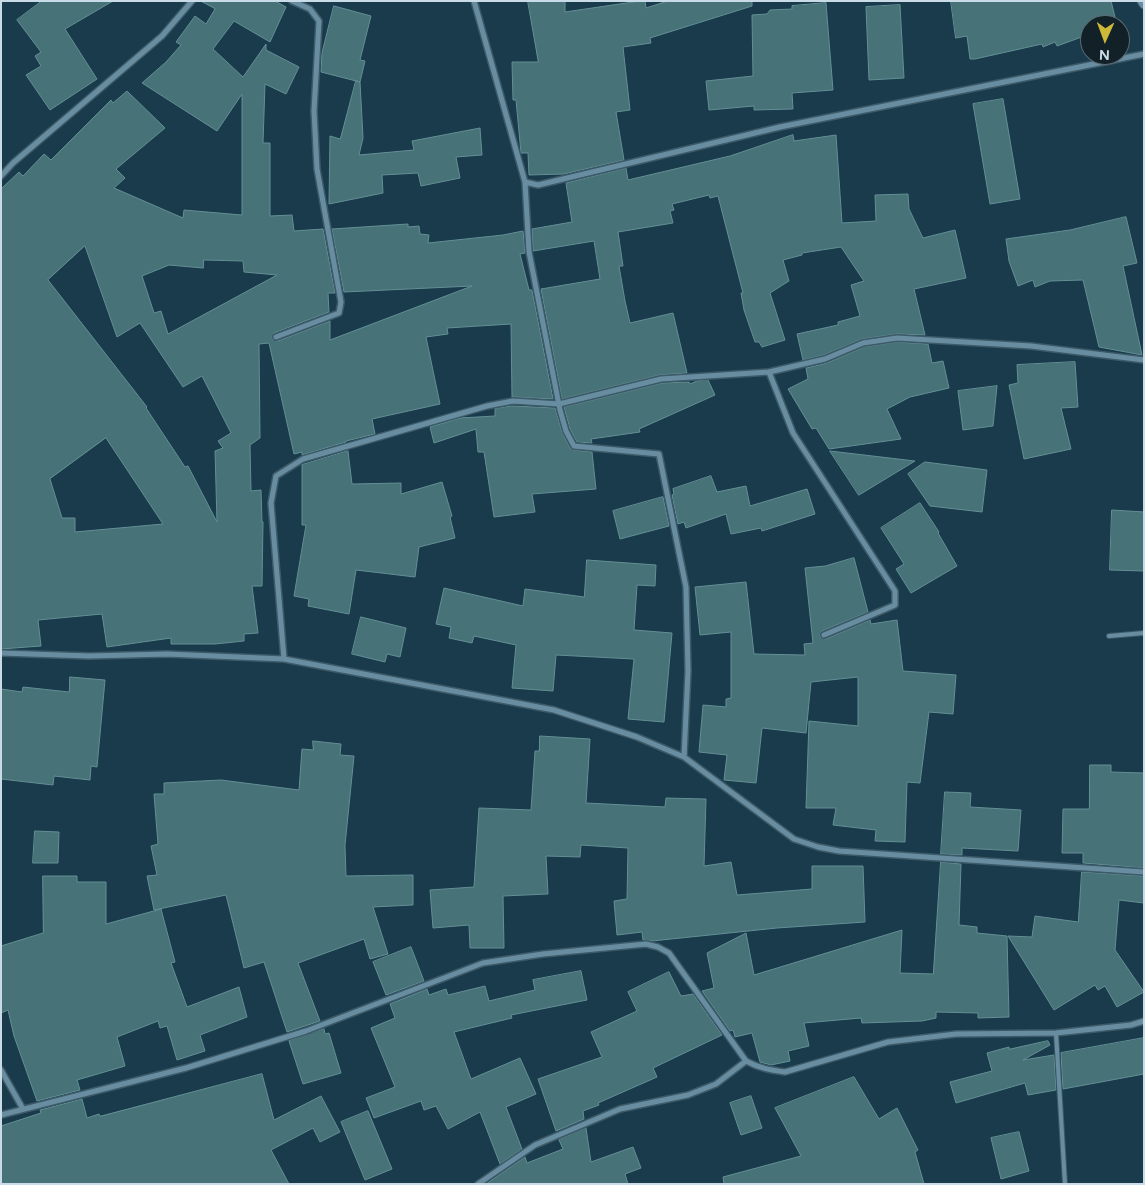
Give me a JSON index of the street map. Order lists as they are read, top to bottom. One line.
{"north":"bottom"}
